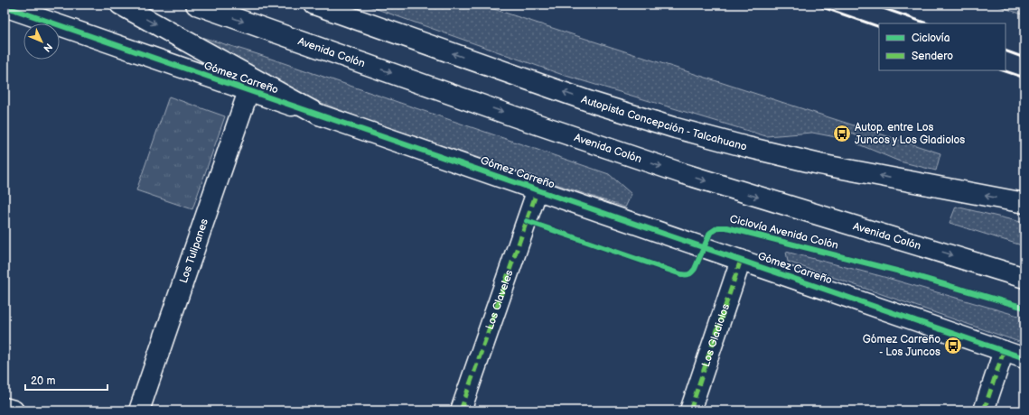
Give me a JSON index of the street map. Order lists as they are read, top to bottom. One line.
{"streets":{"street":["Avenida Colón","Gómez Carreño","Autopista Concepción - Talcahuano","Los Tulipanes","Los Claveles","Los Gladiolos"],"cycle path":["Ciclovía Avenida Colón"]},"crossings":[["Gómez Carreño","Los Tulipanes"],["Gómez Carreño","Los Claveles"],["Gómez Carreño","Los Gladiolos"]],"one_way":["Avenida Colón","Autopista Concepción - Talcahuano"],"places":{"bus stop":["Autop. entre Los Juncos y Los Gladiolos","Gómez Carreño - Los Juncos"]},"legend":["Ciclovía","Sendero"],"scale_bar":"20 m","north":"bottom right"}
